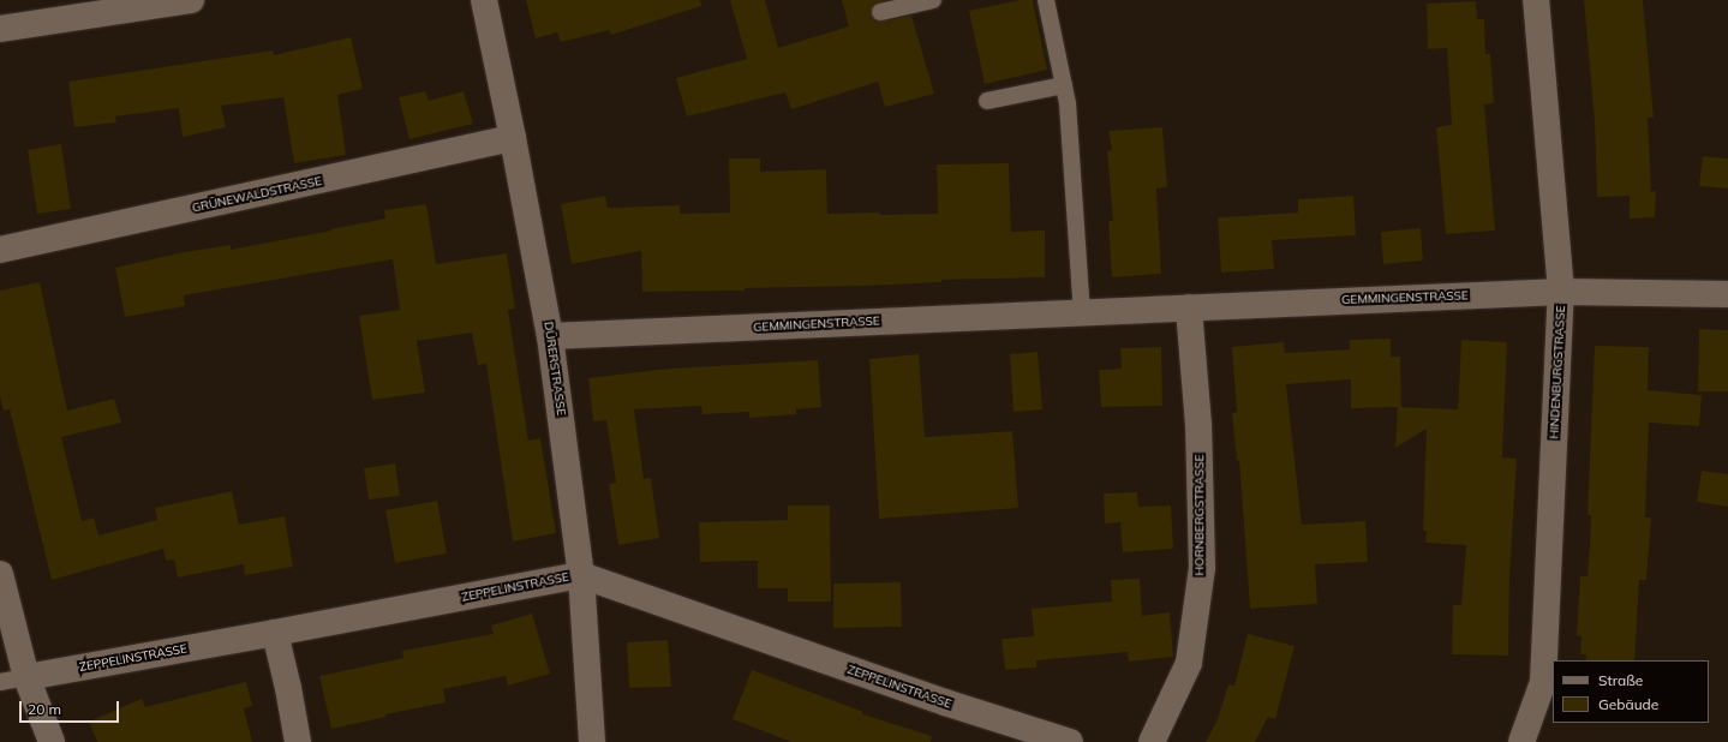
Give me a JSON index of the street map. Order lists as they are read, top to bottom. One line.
{"streets":{"street":["GRÜNEWALDSTRASSE","GEMMINGENSTRASSE","DÜRERSTRASSE","HINDENBURGSTRASSE","HORNBERGSTRASSE","ZEPPELINSTRASSE"]},"crossings":[["GRÜNEWALDSTRASSE","DÜRERSTRASSE"],["GEMMINGENSTRASSE","DÜRERSTRASSE"],["GEMMINGENSTRASSE","HINDENBURGSTRASSE"],["GEMMINGENSTRASSE","HORNBERGSTRASSE"],["DÜRERSTRASSE","ZEPPELINSTRASSE"]],"legend":["Straße","Gebäude"],"scale_bar":"20 m"}
